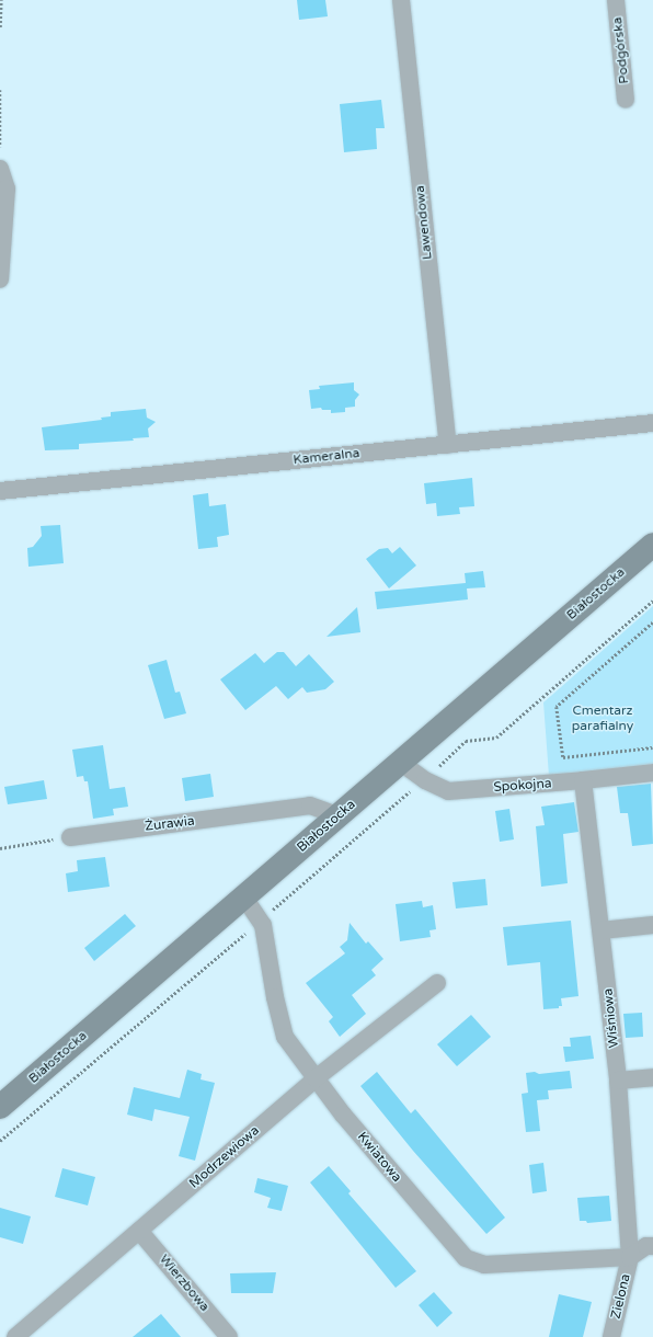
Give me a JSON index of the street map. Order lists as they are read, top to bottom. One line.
{"streets":{"street":["Podgórska","Lawendowa","Kameralna","Białostocka","Spokojna","Żurawia","Wiśniowa","Modrzewiowa","Kwiatowa","Wierzbowa","Zielona"]},"crossings":[["Lawendowa","Kameralna"],["Białostocka","Spokojna"],["Białostocka","Żurawia"],["Białostocka","Kwiatowa"],["Spokojna","Wiśniowa"],["Wiśniowa","Kwiatowa"],["Wiśniowa","Zielona"],["Modrzewiowa","Kwiatowa"],["Modrzewiowa","Wierzbowa"],["Kwiatowa","Zielona"]],"parks":["Cmentarz parafialny"]}
